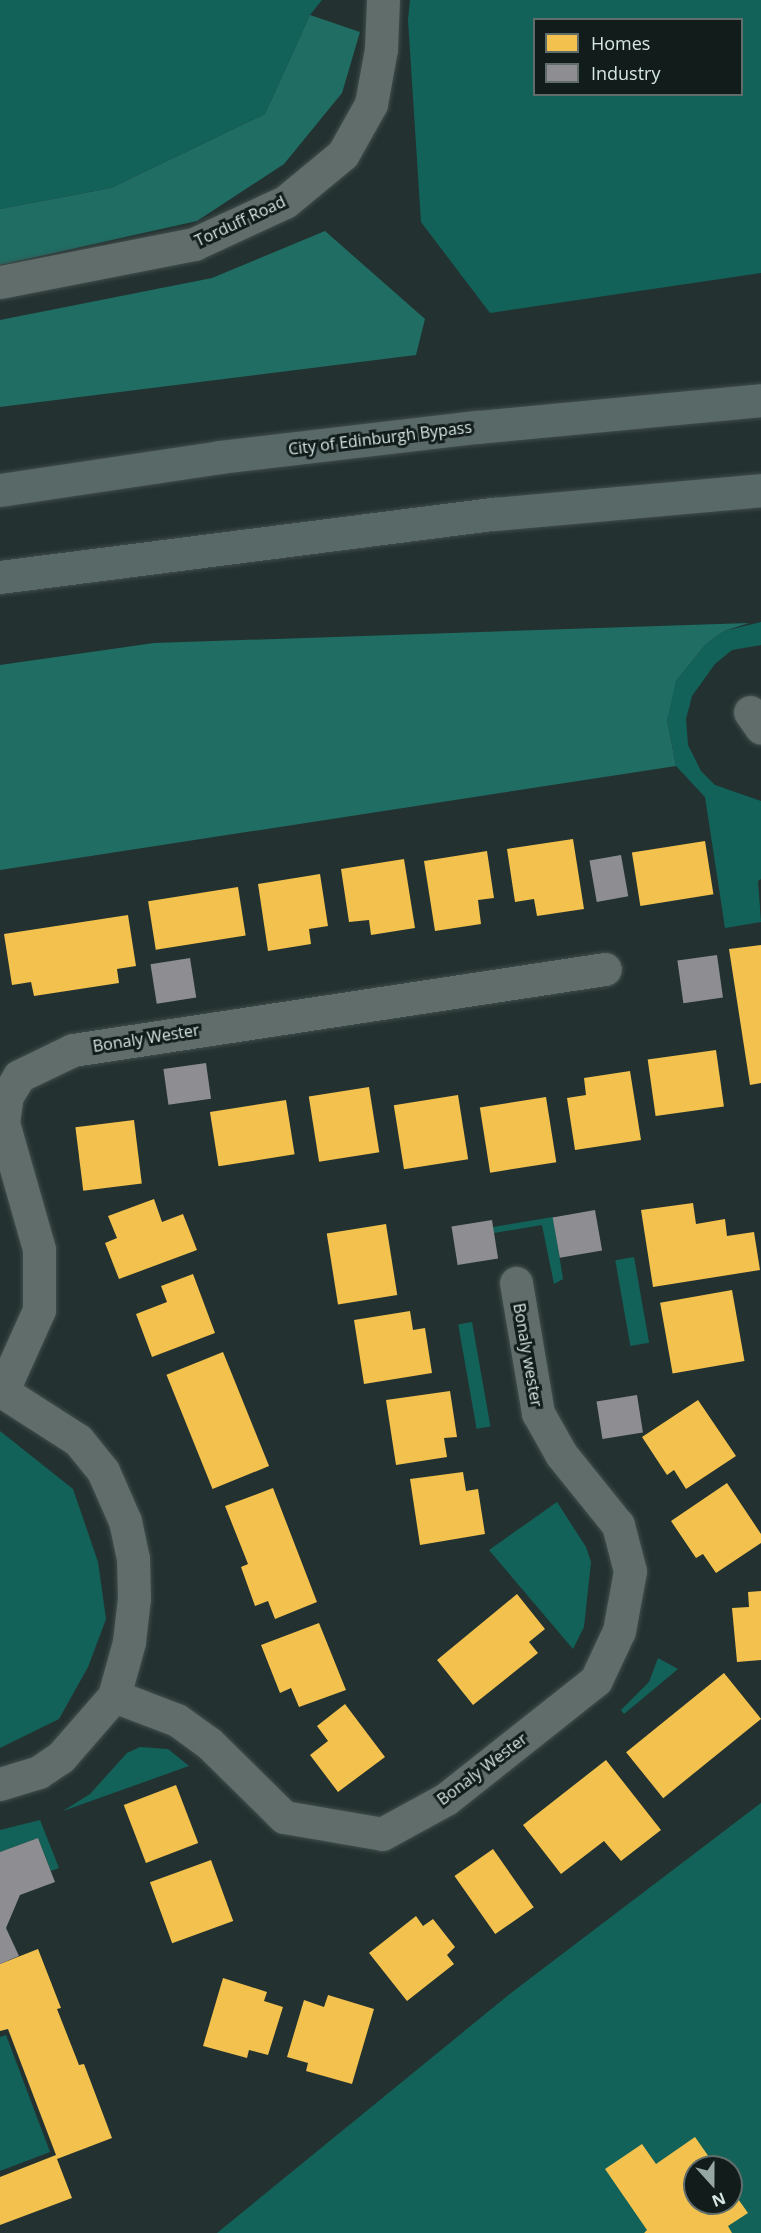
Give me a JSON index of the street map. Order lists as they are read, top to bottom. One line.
{"streets":{"highway":["City of Edinburgh Bypass"],"street":["Torduff Road","Bonaly Wester","Bonaly wester"]},"crossings":[["Bonaly Wester","Bonaly wester"]],"legend":["Homes","Industry"],"north":"bottom"}
